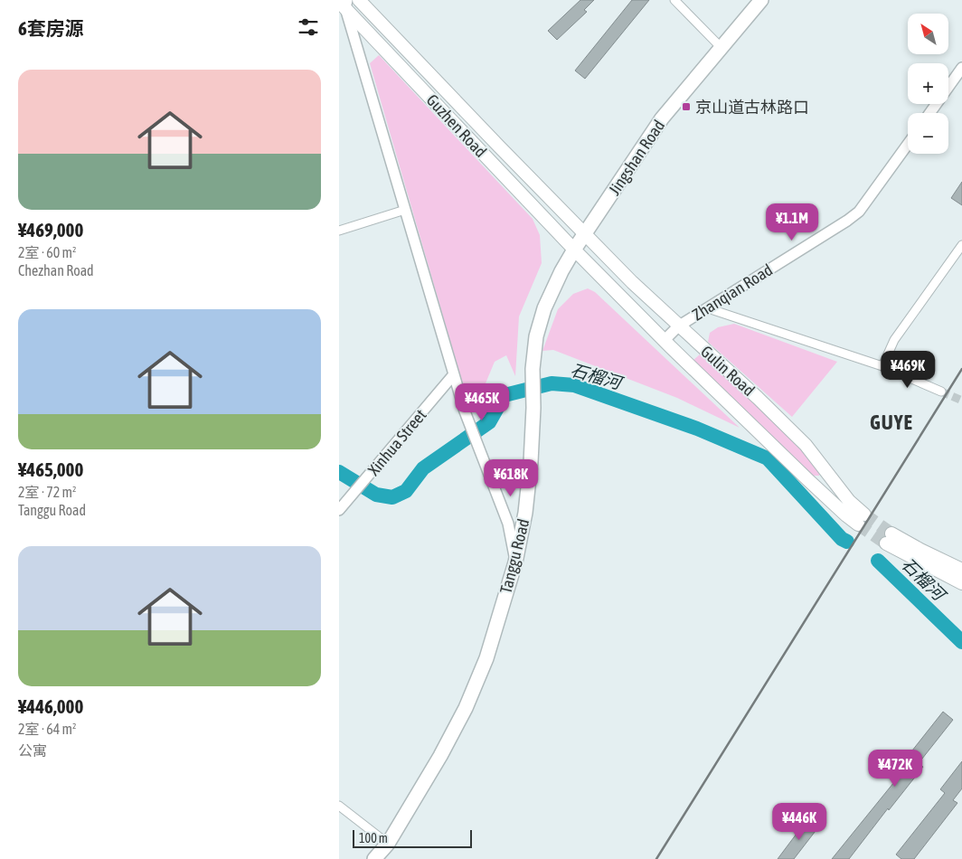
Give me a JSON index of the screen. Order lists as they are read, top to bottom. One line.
{"streets":{"highway":["Jingshan Road","Tanggu Road"],"main road":["Guzhen Road","Gulin Road"],"street":["Zhanqian Road","Xinhua Street"]},"crossings":[["Guzhen Road","Jingshan Road"],["Guzhen Road","Gulin Road"],["Guzhen Road","Tanggu Road"],["Jingshan Road","Gulin Road"],["Jingshan Road","Tanggu Road"],["Zhanqian Road","Gulin Road"],["Gulin Road","Tanggu Road"]],"districts":["GUYE"],"water":["石榴河"],"places":{"transit":["京山道古林路口"]},"scale_bar":"100 m","north":"top left","page":{"heading":"6套房源","map_buttons":["+","−"],"list":[{"name":"¥469,000","note":"2室 · 60 m² · Chezhan Road"},{"name":"¥465,000","note":"2室 · 72 m² · Tanggu Road"},{"name":"¥446,000","note":"2室 · 64 m² · 公寓"}],"price":["¥1.1M","¥469K","¥465K","¥618K","¥472K","¥446K"],"scale":"100 m"}}
